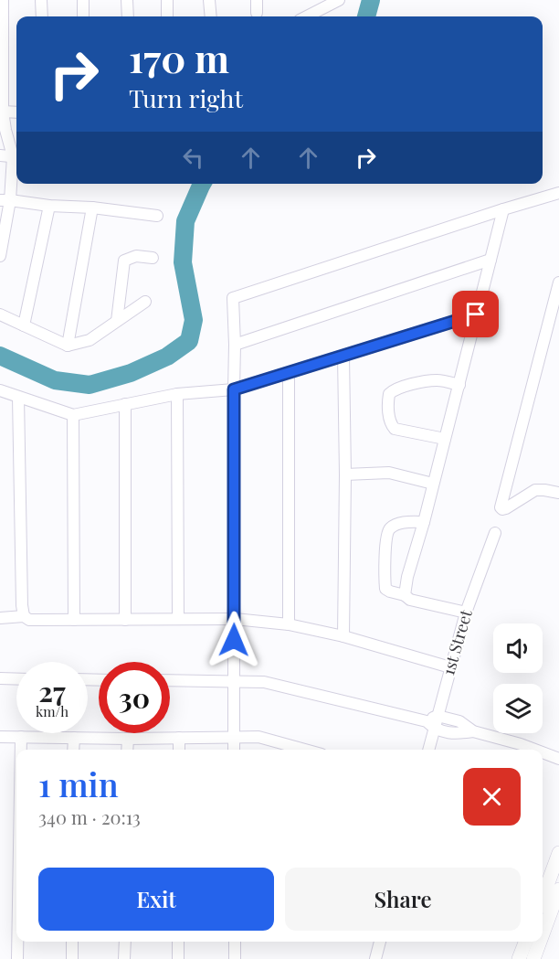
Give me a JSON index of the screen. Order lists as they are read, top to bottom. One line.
{"streets":{"street":["1st Street"]},"page":{"turn":["170 m","Turn right"],"speed":"27 km/h","limit":"30","heading":["1 min","340 m · 20:13"],"buttons":["Exit","Share"]}}
